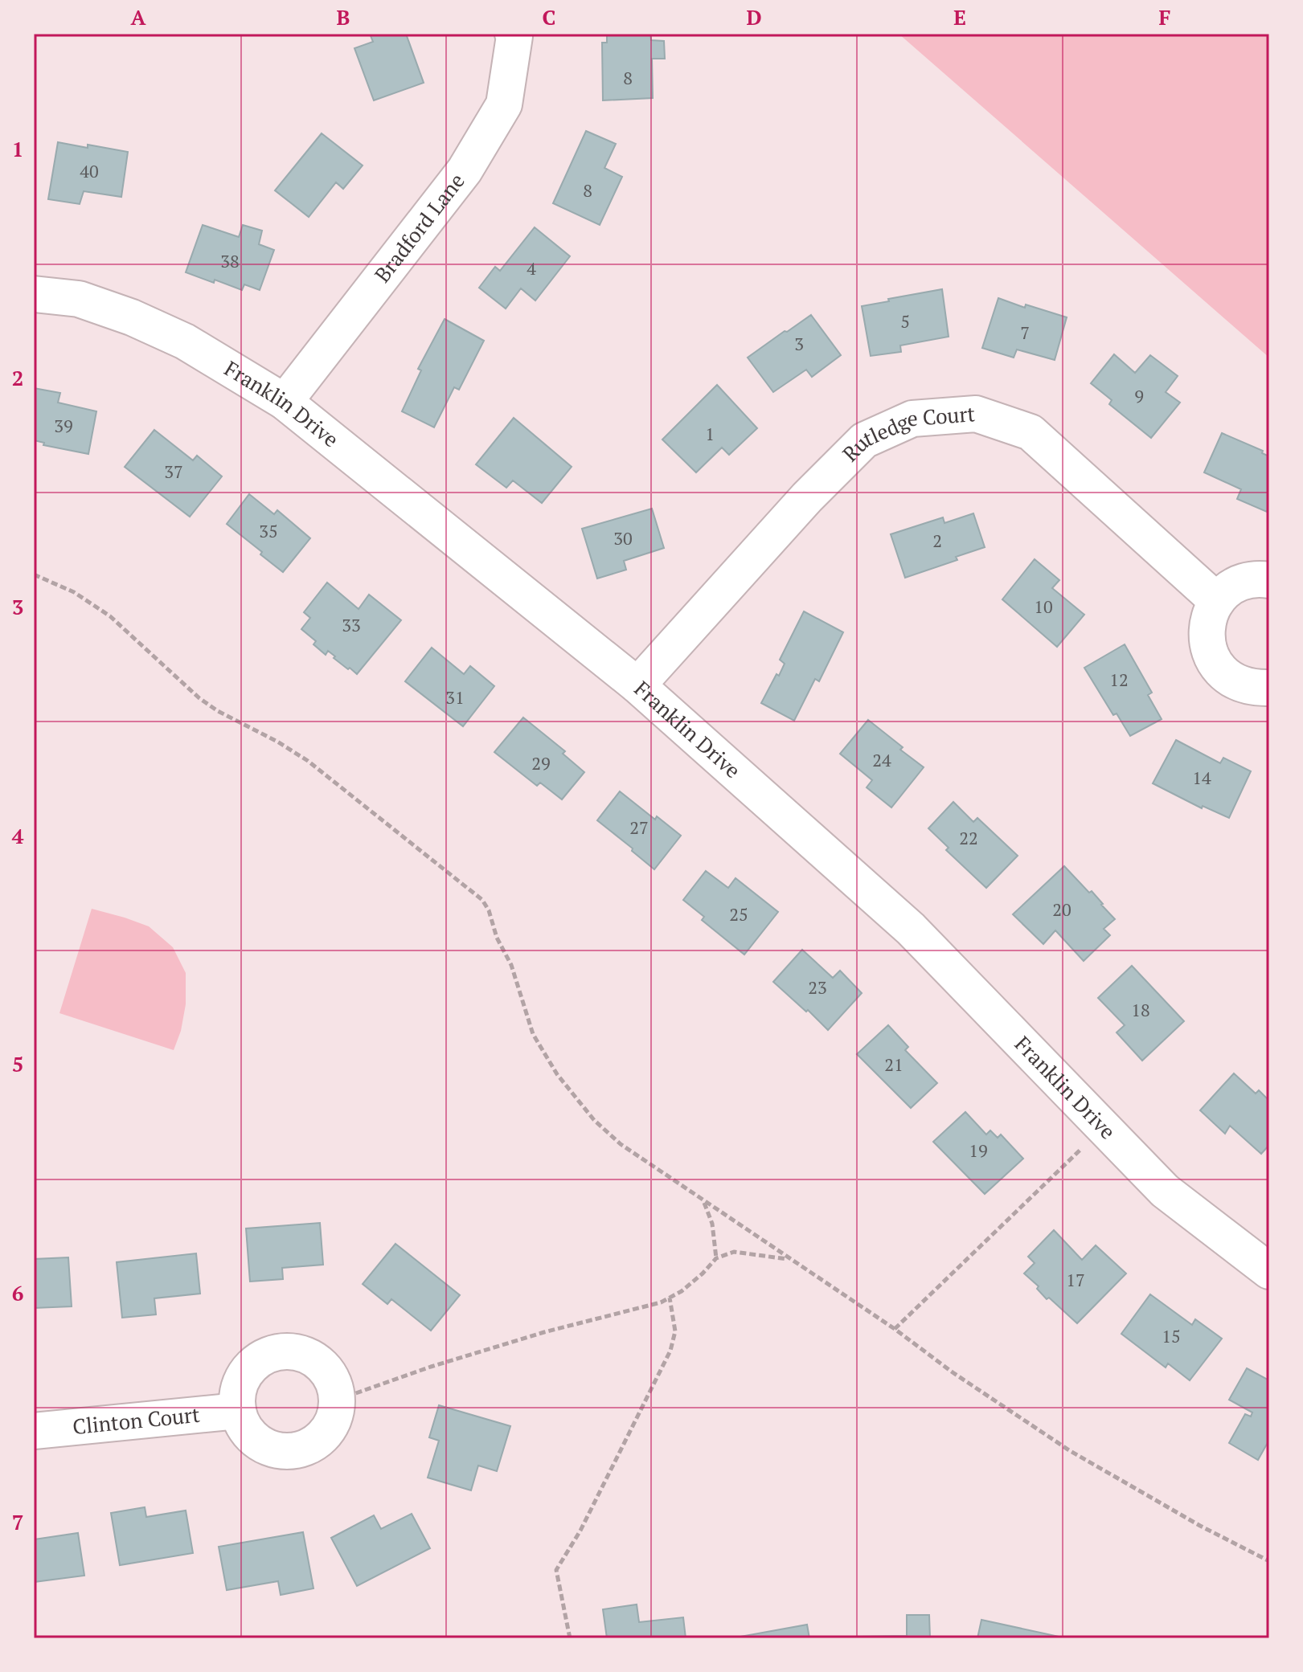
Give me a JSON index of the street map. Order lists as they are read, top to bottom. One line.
{"streets":{"street":["Bradford Lane","Franklin Drive","Rutledge Court","Clinton Court"]},"crossings":[["Bradford Lane","Franklin Drive"],["Franklin Drive","Rutledge Court"]],"house_numbers":["8","40","8","38","4","5","7","3","9","39","1","37","35","30","2","10","33","12","31","24","29","14","27","22","20","25","23","18","21","19","17","15"],"grid":{"columns":["A","B","C","D","E","F"],"rows":["1","2","3","4","5","6","7"]}}
